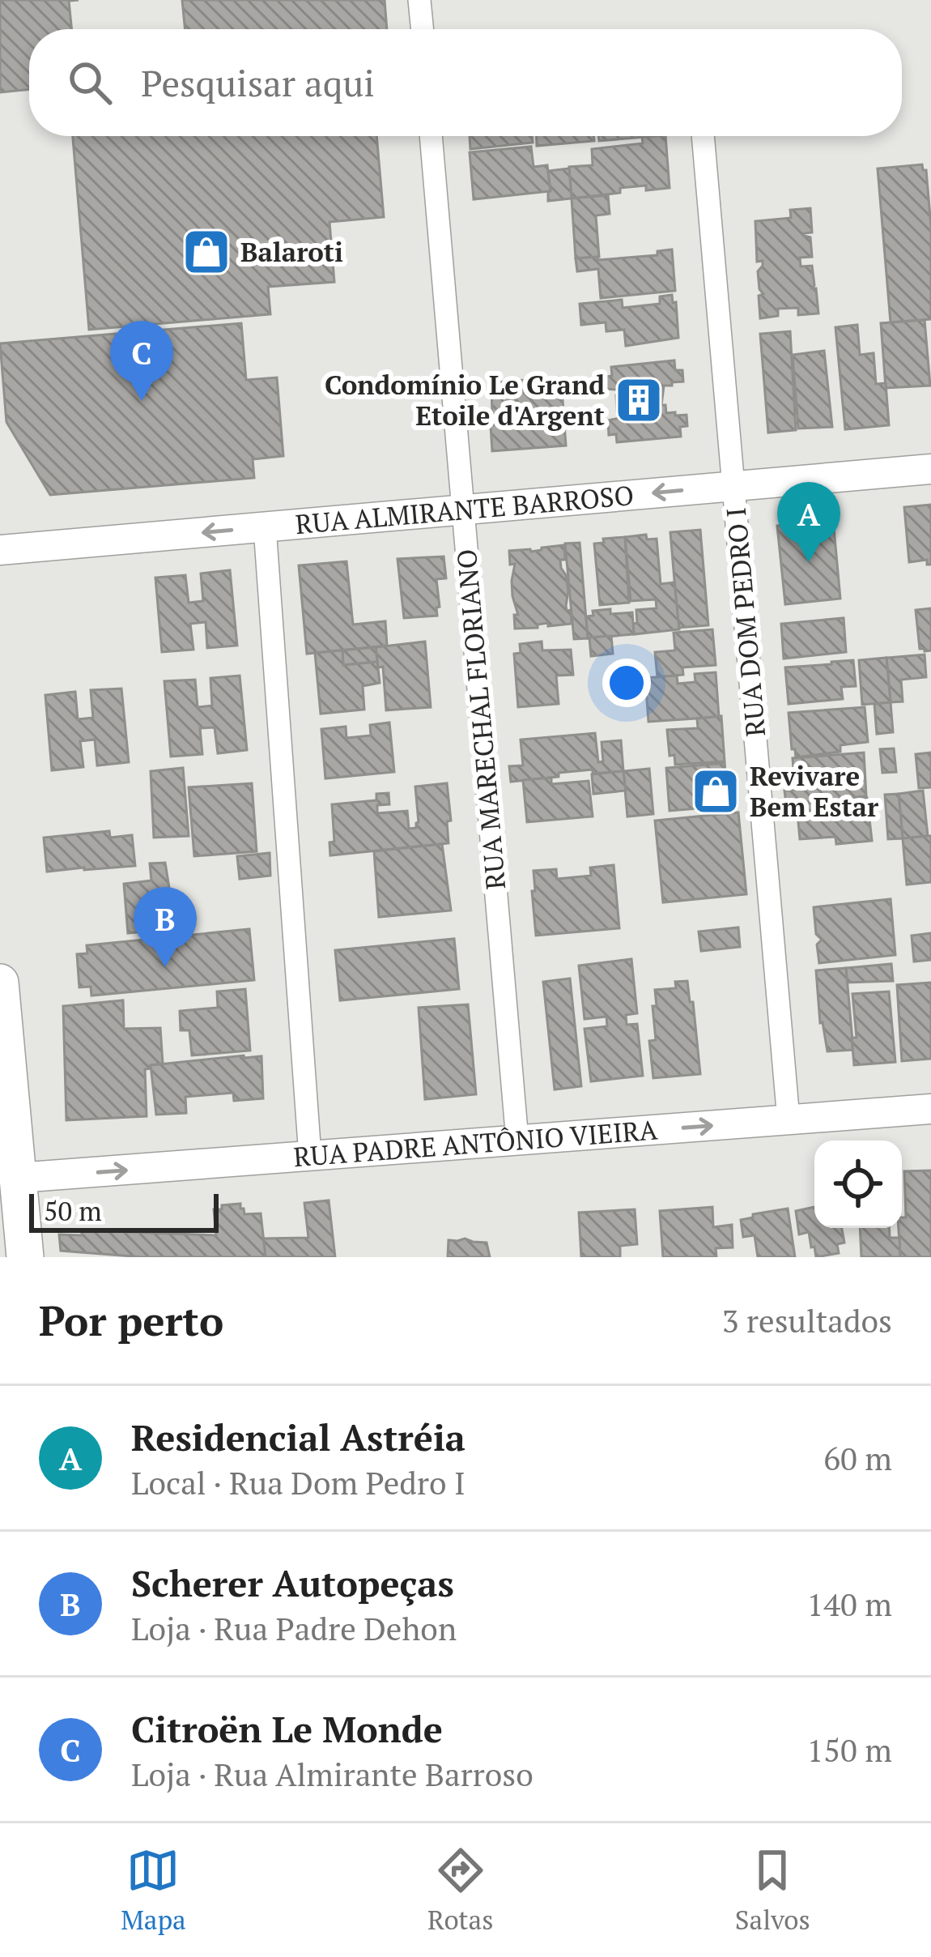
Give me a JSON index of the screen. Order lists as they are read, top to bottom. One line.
{"streets":{"street":["RUA ALMIRANTE BARROSO","RUA DOM PEDRO I","RUA MARECHAL FLORIANO","RUA PADRE ANTÔNIO VIEIRA"]},"crossings":[["RUA ALMIRANTE BARROSO","RUA DOM PEDRO I"],["RUA ALMIRANTE BARROSO","RUA MARECHAL FLORIANO"],["RUA DOM PEDRO I","RUA PADRE ANTÔNIO VIEIRA"],["RUA MARECHAL FLORIANO","RUA PADRE ANTÔNIO VIEIRA"]],"one_way":["RUA ALMIRANTE BARROSO","RUA PADRE ANTÔNIO VIEIRA"],"places":{"shop":["Balaroti","Revivare Bem Estar"],"building":["Condomínio Le Grand Etoile d'Argent"]},"scale_bar":"50 m","page":{"search":"Pesquisar aqui","pins":["C","A","B"],"scale":"50 m","heading":["Por perto","3 resultados"],"list":[{"mark":"A","name":"Residencial Astréia","note":"Local · Rua Dom Pedro I","value":"60 m"},{"mark":"B","name":"Scherer Autopeças","note":"Loja · Rua Padre Dehon","value":"140 m"},{"mark":"C","name":"Citroën Le Monde","note":"Loja · Rua Almirante Barroso","value":"150 m"}],"nav":["Mapa","Rotas","Salvos"]}}
